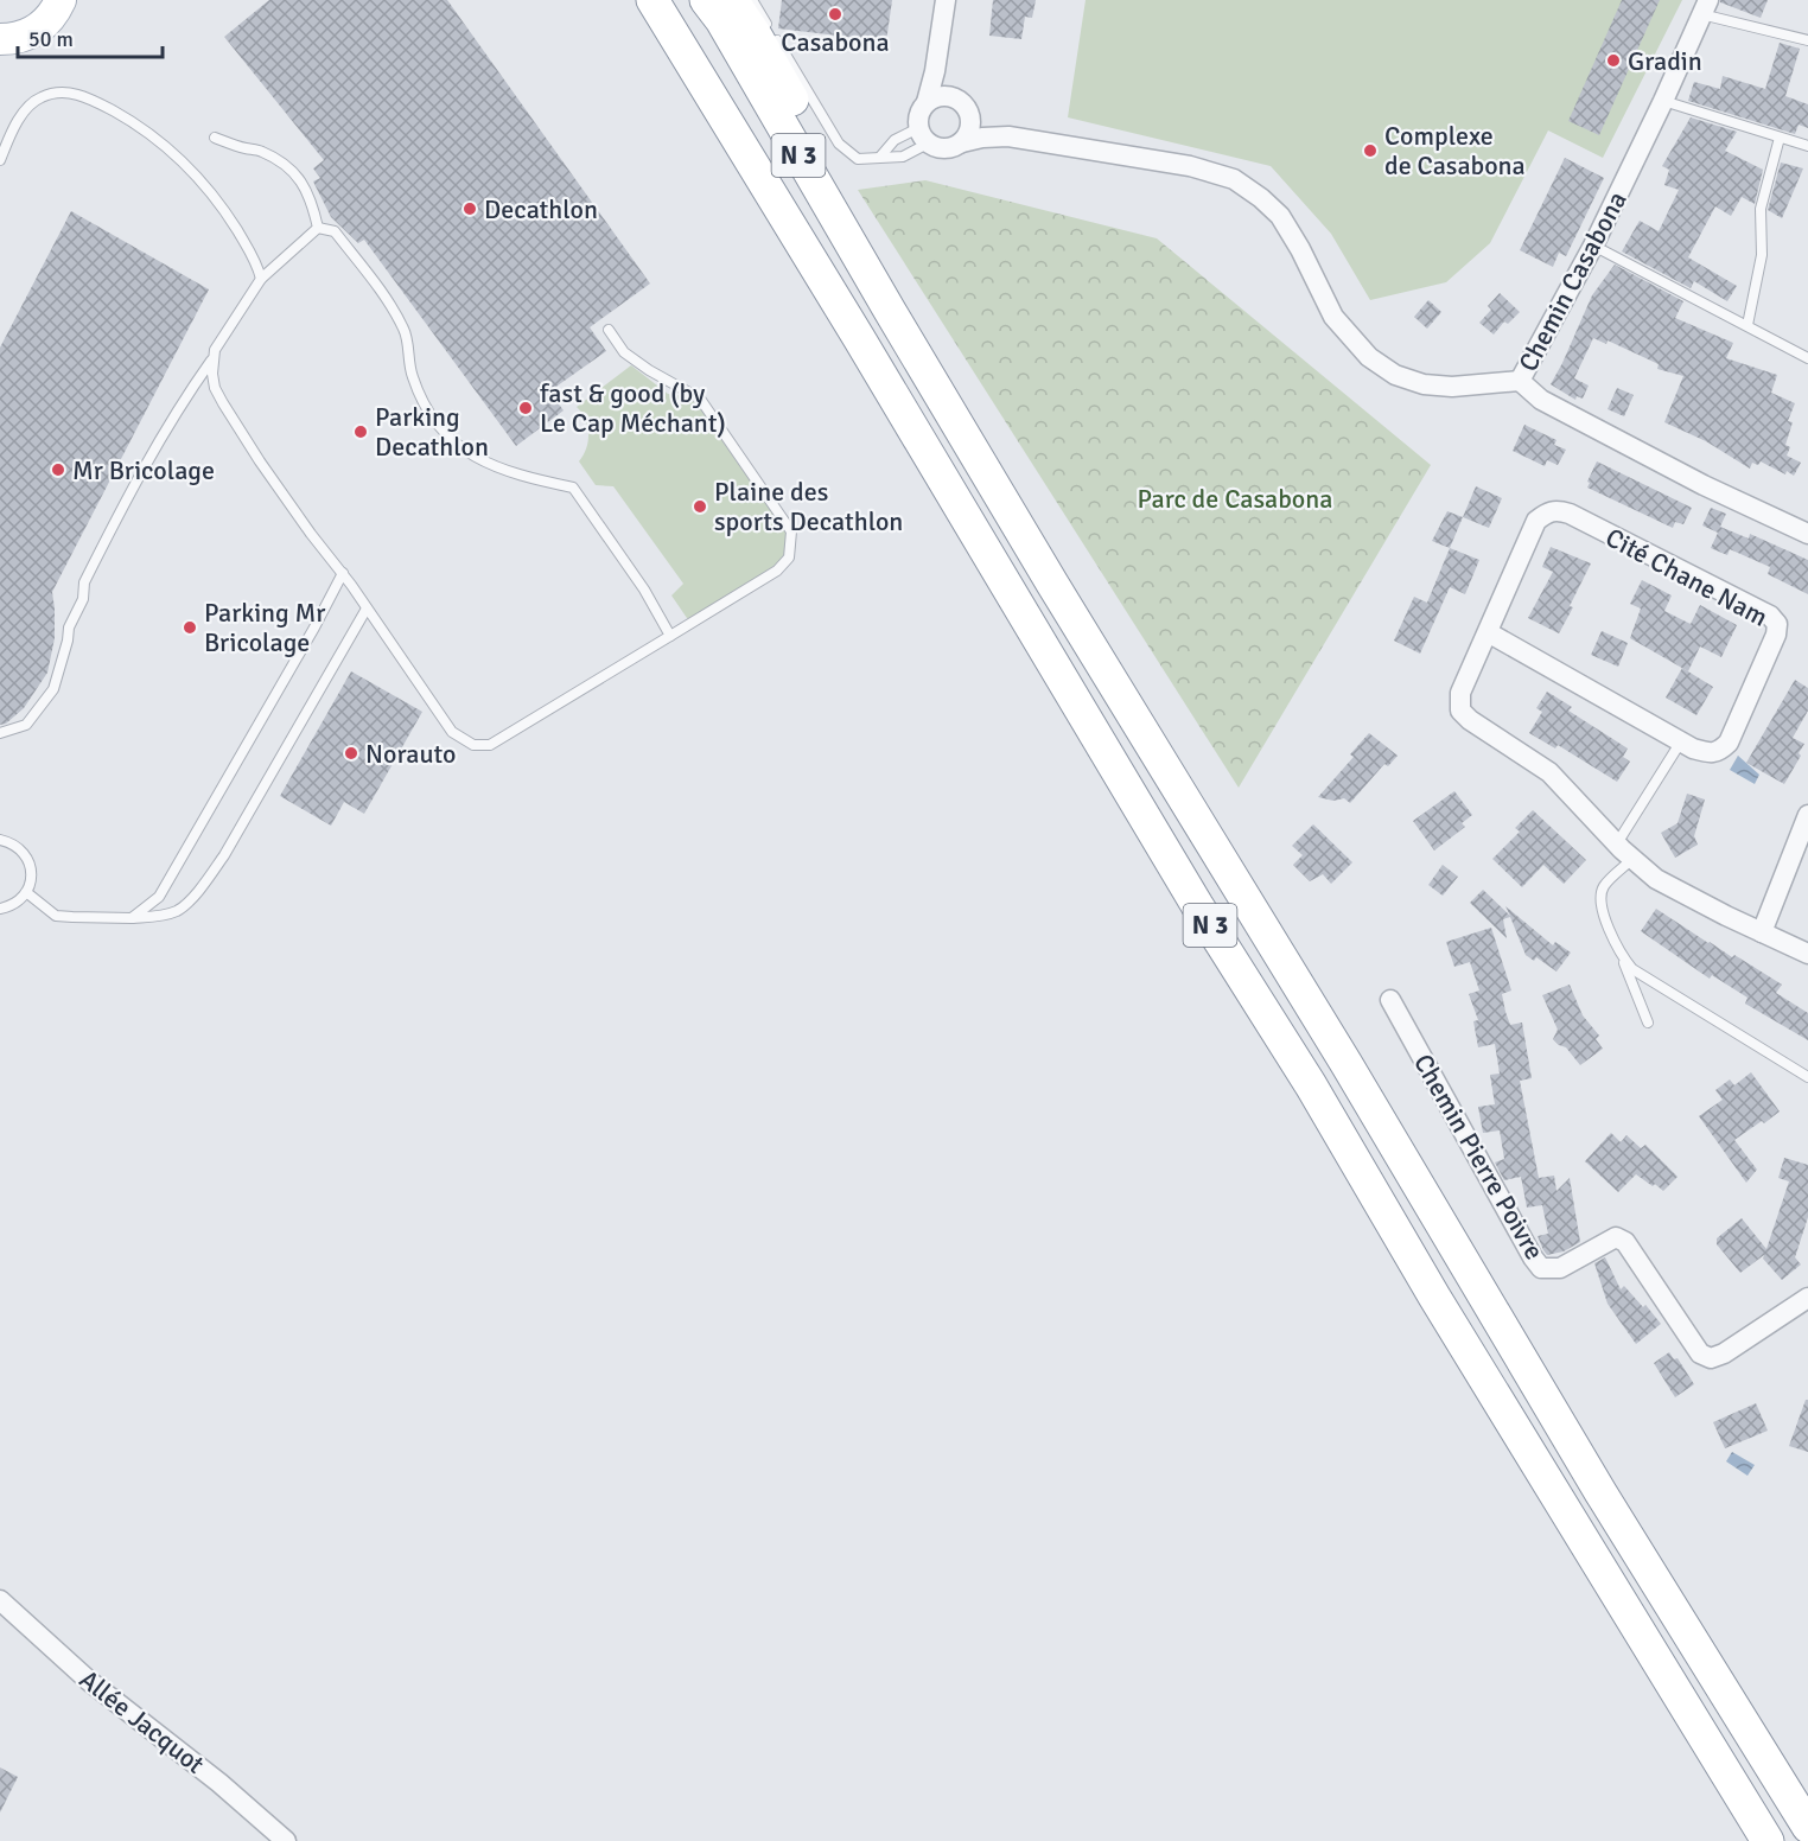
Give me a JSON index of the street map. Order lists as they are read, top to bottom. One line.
{"streets":{"highway":["N 3"],"street":["Chemin Casabona","Cité Chane Nam","Chemin Pierre Poivre","Allée Jacquot"]},"parks":["Parc de Casabona"],"places":["Casabona","Gradin","Complexe de Casabona","Decathlon","fast & good (by Le Cap Méchant)","Parking Decathlon","Mr Bricolage","Plaine des sports Decathlon","Parking Mr Bricolage","Norauto"],"scale_bar":"50 m"}
